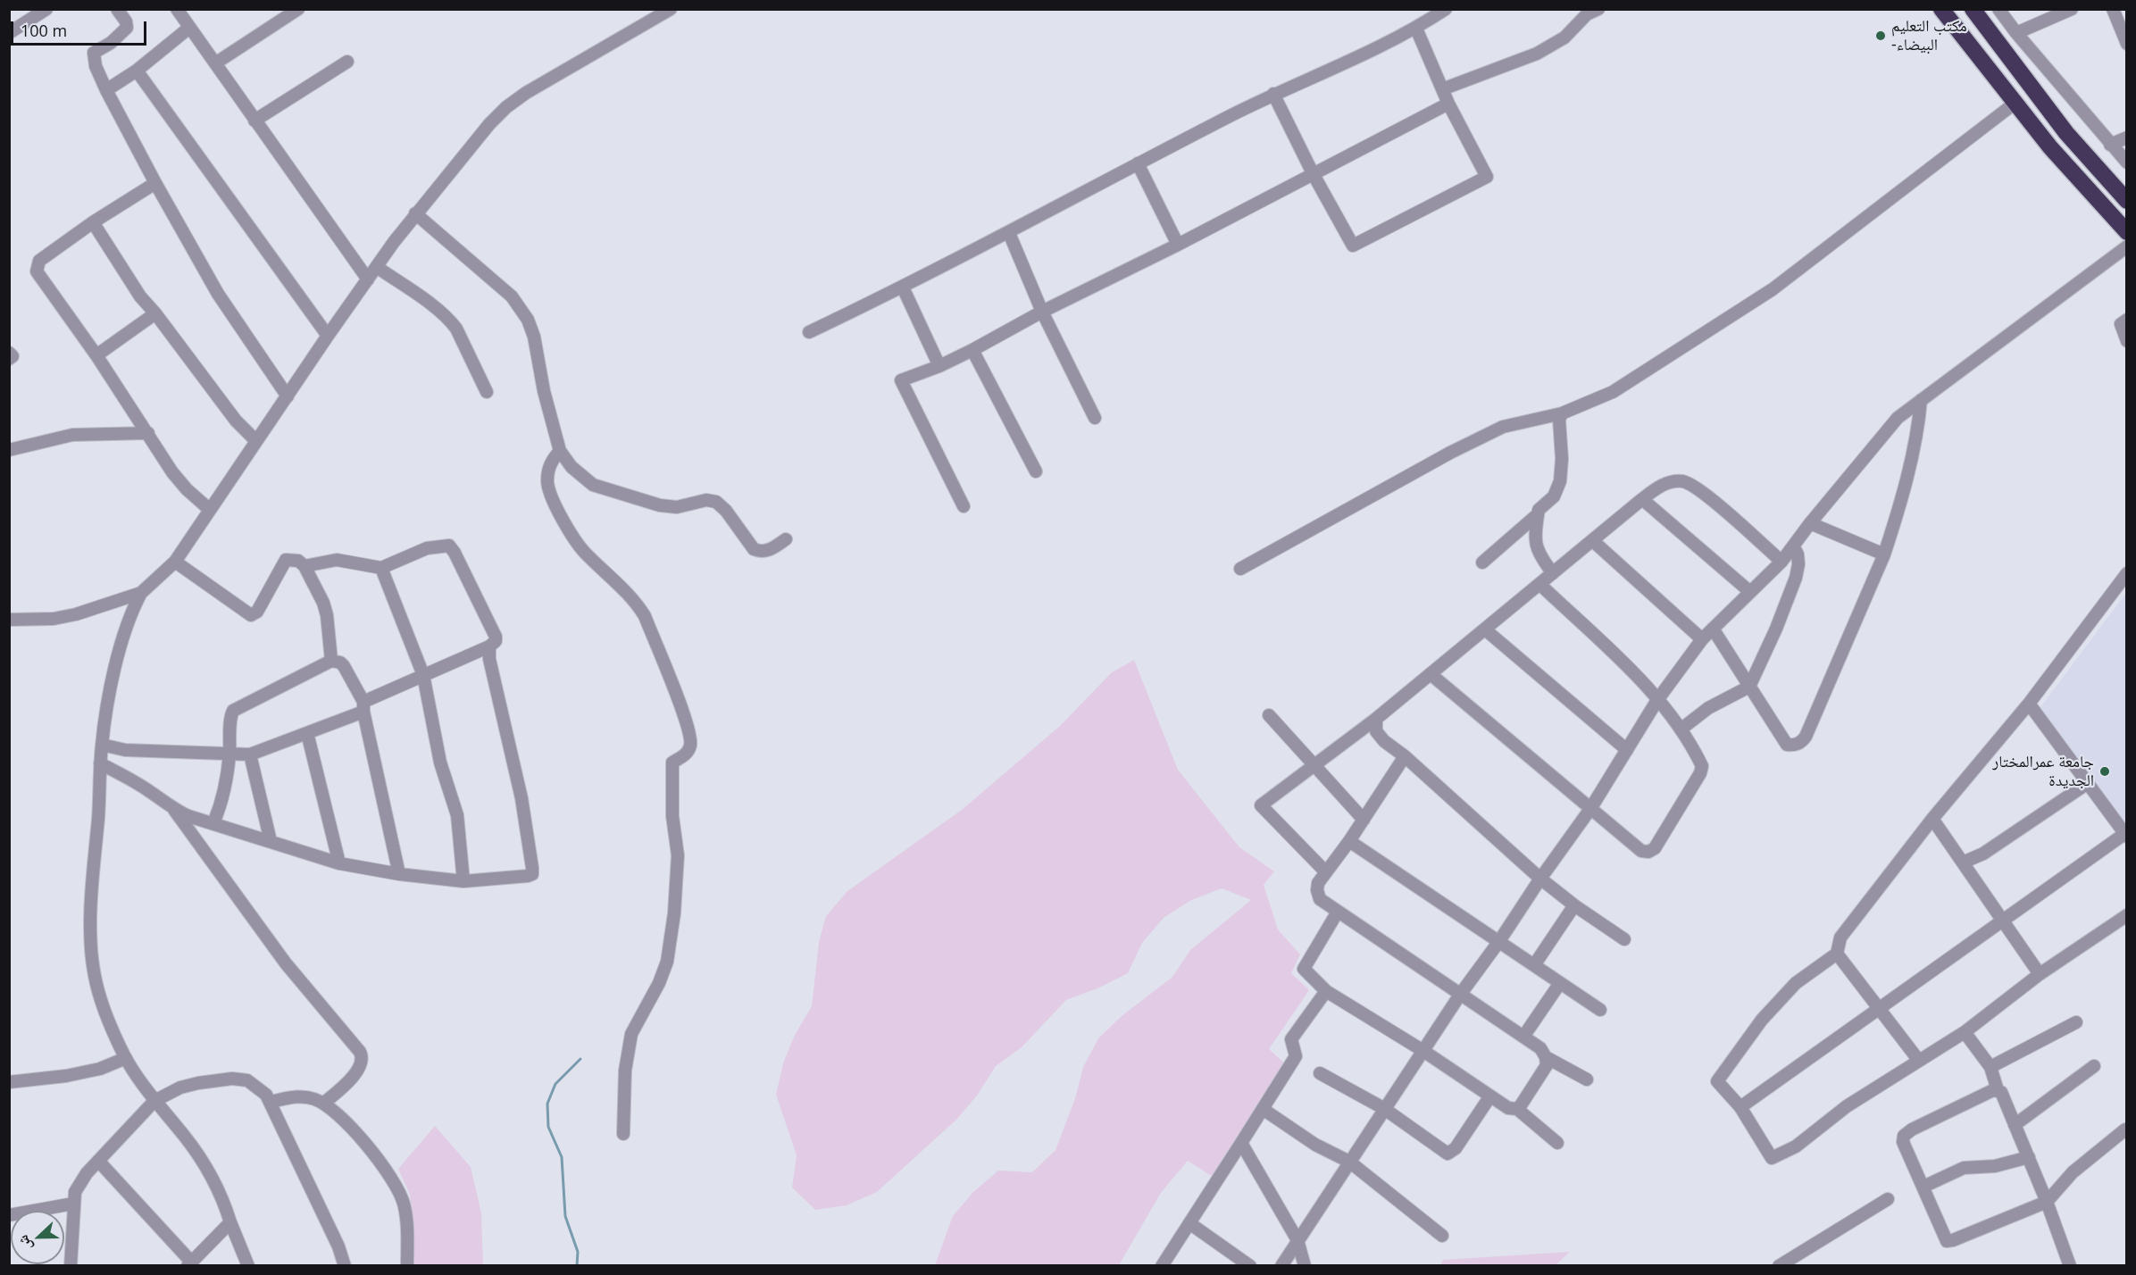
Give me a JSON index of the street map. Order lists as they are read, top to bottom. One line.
{"places":["مكتب التعليم -البيضاء","جامعة عمرالمختار الجديدة"],"scale_bar":"100 m","north":"left"}
